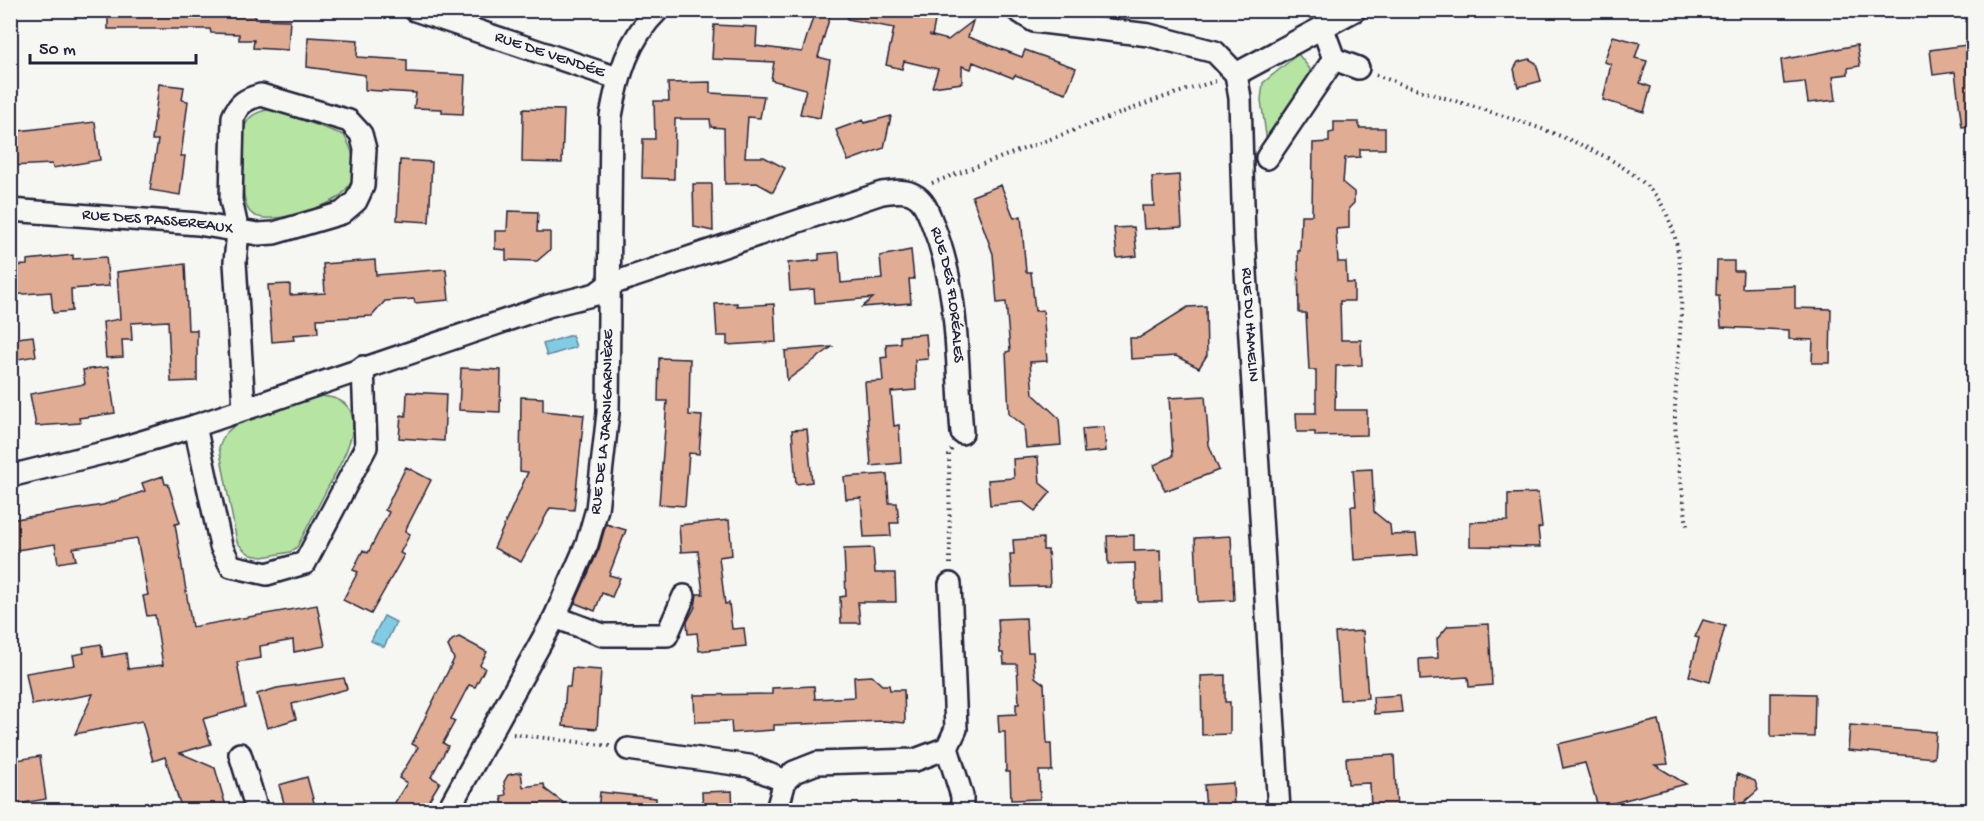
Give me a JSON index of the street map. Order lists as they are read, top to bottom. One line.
{"streets":{"street":["RUE DE VENDÉE","RUE DES PASSEREAUX","RUE DES FLORÉALES","RUE DU HAMELIN","RUE DE LA JARNIGARNIÈRE"]},"crossings":[["RUE DE VENDÉE","RUE DE LA JARNIGARNIÈRE"]],"scale_bar":"50 m"}
